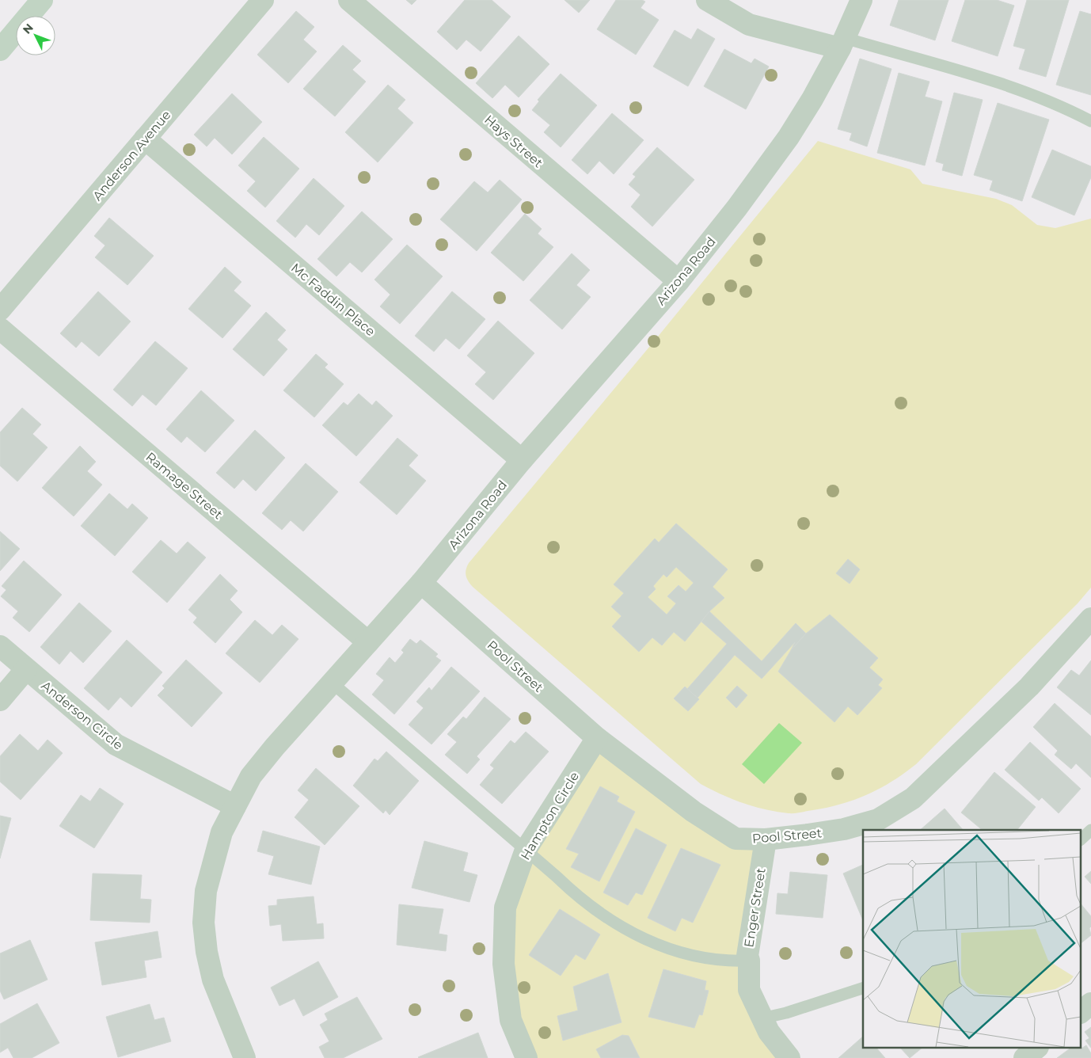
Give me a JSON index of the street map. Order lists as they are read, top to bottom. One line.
{"streets":{"street":["Hays Street","Anderson Avenue","Arizona Road","Mc Faddin Place","Ramage Street","Pool Street","Anderson Circle","Hampton Circle","Enger Street"]},"crossings":[["Hays Street","Arizona Road"],["Anderson Avenue","Mc Faddin Place"],["Arizona Road","Mc Faddin Place"],["Arizona Road","Ramage Street"],["Arizona Road","Pool Street"],["Arizona Road","Anderson Circle"],["Pool Street","Hampton Circle"],["Pool Street","Enger Street"]],"north":"top left"}
